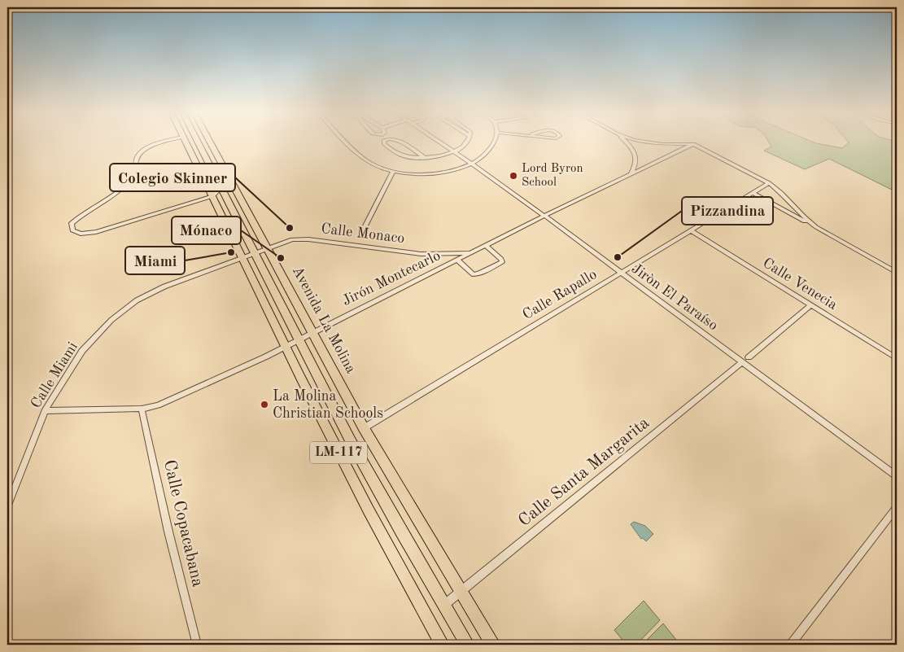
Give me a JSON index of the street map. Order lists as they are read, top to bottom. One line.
{"streets":{"main road":["Avenida La Molina","LM-117"],"street":["Calle Monaco","Jirón Montecarlo","Calle Venecia","Calle Rapallo","Jiròn El Paraíso","Calle Miami","Calle Santa Margarita","Calle Copacabana"]},"crossings":[["Calle Monaco","Jirón Montecarlo"],["Calle Monaco","Avenida La Molina"],["Calle Monaco","Calle Miami"],["Calle Monaco","LM-117"],["Jirón Montecarlo","Jiròn El Paraíso"],["Jirón Montecarlo","Avenida La Molina"],["Jirón Montecarlo","Calle Miami"],["Jirón Montecarlo","LM-117"],["Jirón Montecarlo","Calle Copacabana"],["Calle Venecia","Calle Rapallo"],["Calle Rapallo","Jiròn El Paraíso"],["Calle Rapallo","Avenida La Molina"],["Jiròn El Paraíso","Calle Santa Margarita"],["Avenida La Molina","Calle Santa Margarita"],["Calle Miami","LM-117"],["LM-117","Calle Santa Margarita"]],"places":["Lord Byron School","Colegio Skinner","Miami","Pizzandina","Mónaco","La Molina Christian Schools"]}
